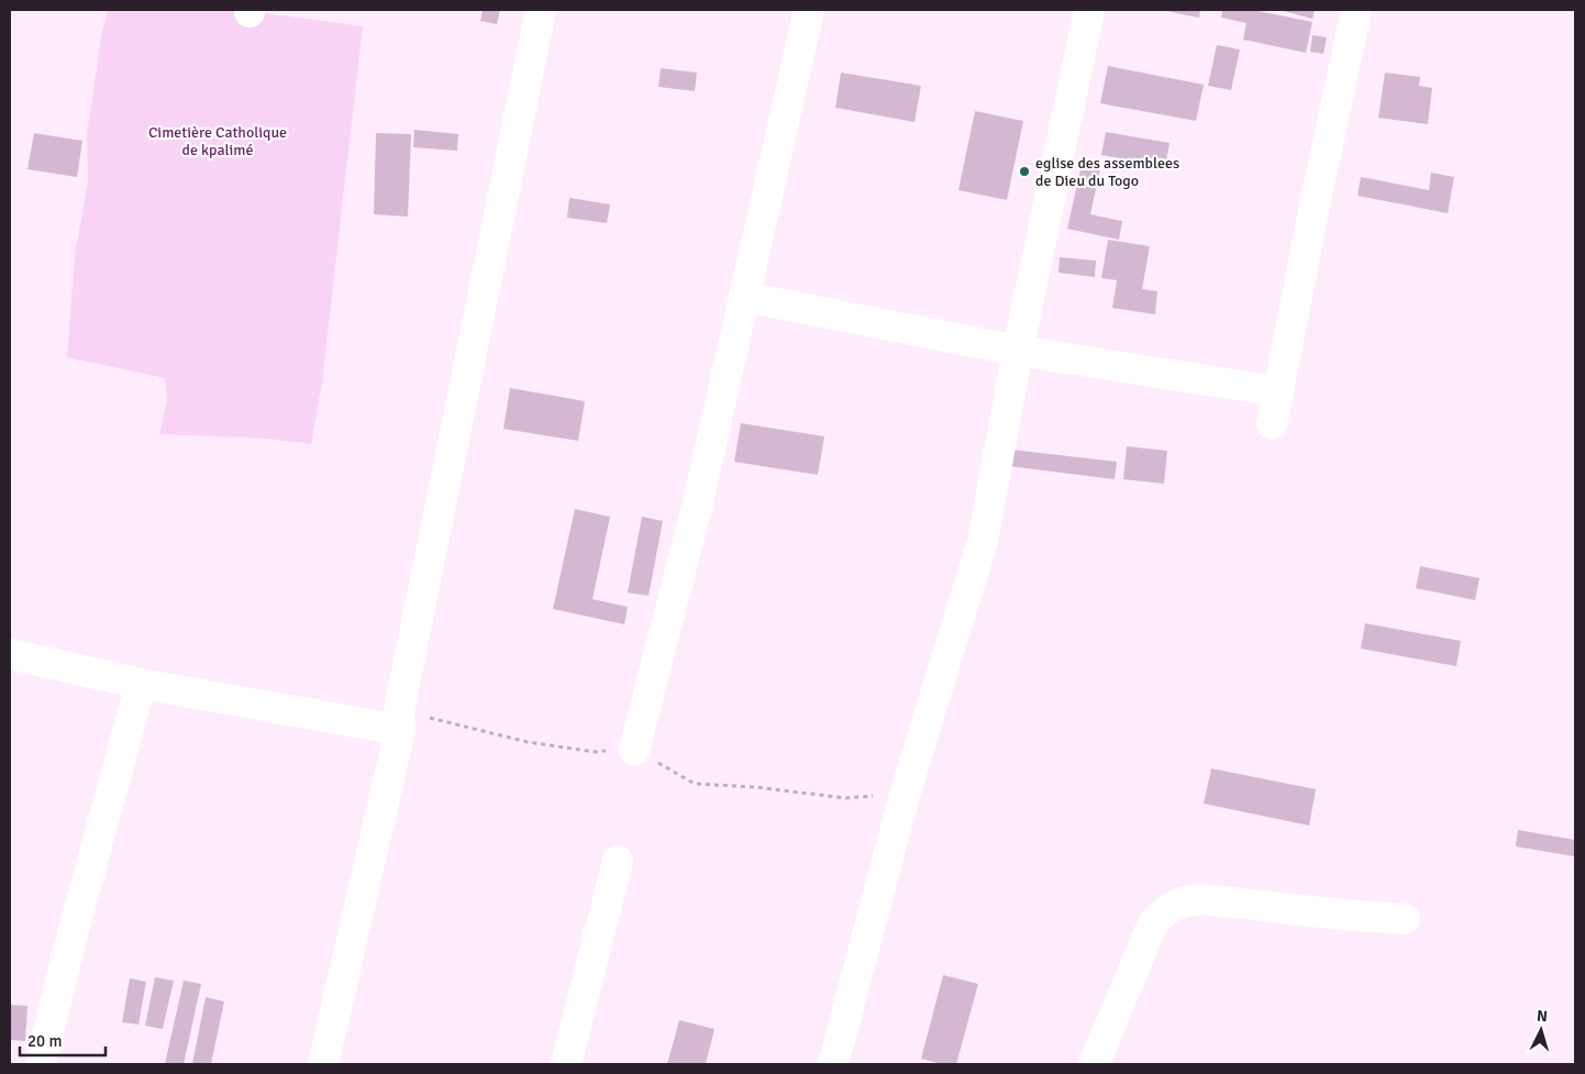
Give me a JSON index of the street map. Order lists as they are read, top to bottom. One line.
{"parks":["Cimetière Catholique de kpalimé"],"places":["eglise des assemblees de Dieu du Togo"],"scale_bar":"20 m","north":"top"}
